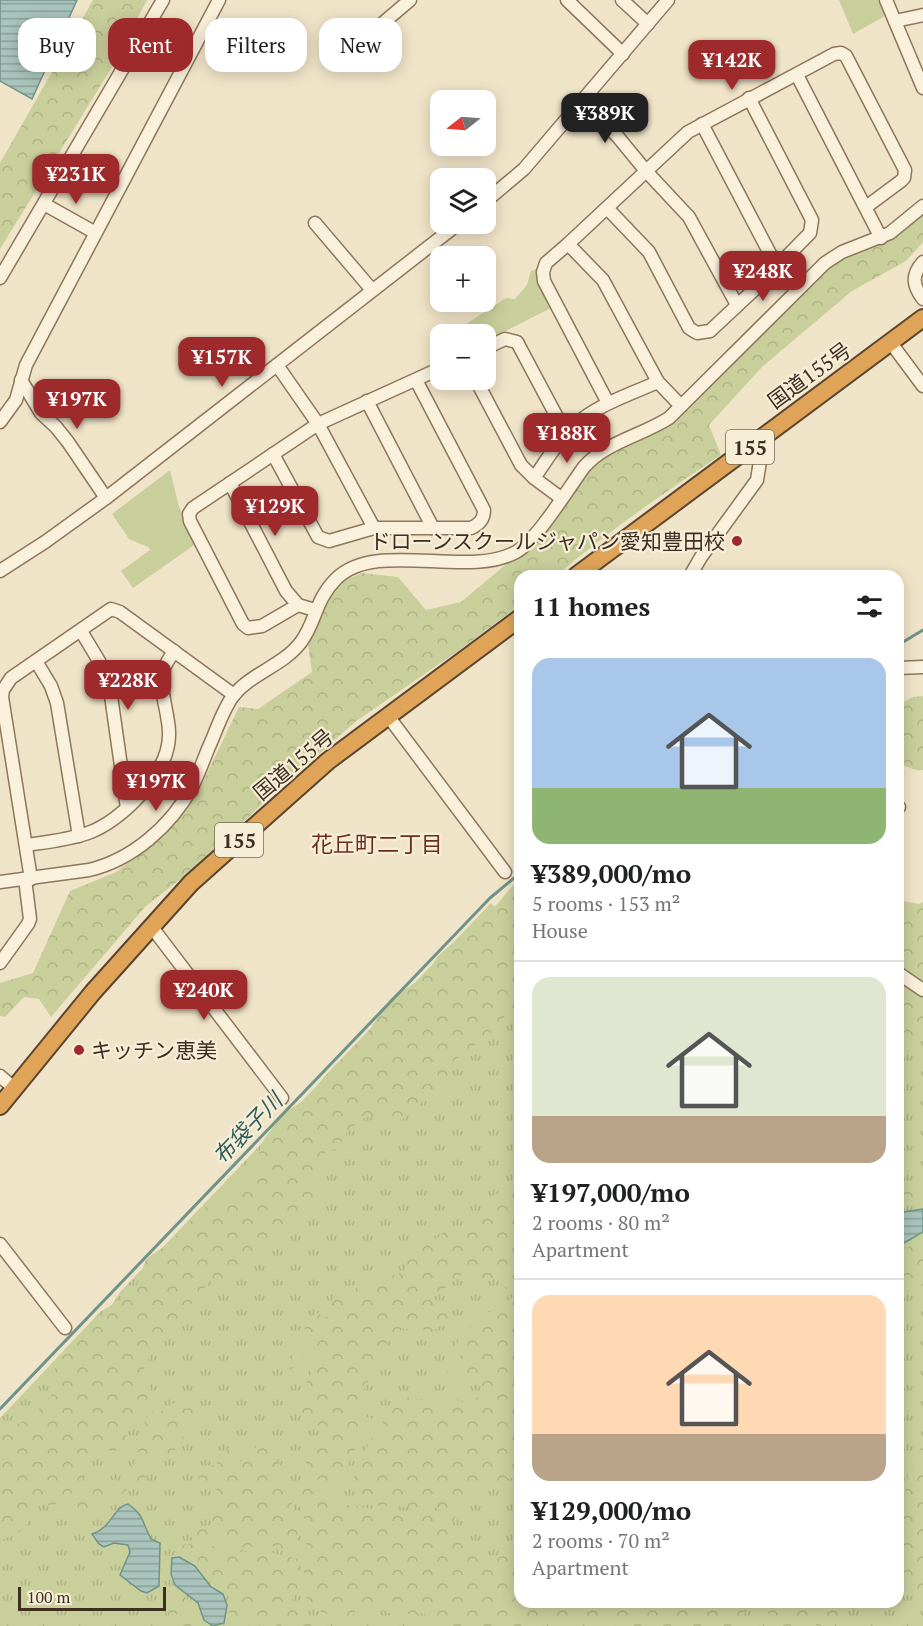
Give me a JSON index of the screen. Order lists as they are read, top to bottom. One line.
{"streets":{"highway":["国道155号","155"]},"districts":["花丘町二丁目"],"water":["布袋子川"],"places":["ドローンスクールジャパン愛知豊田校","キッチン恵美"],"scale_bar":"100 m","north":"left","page":{"chip":["Buy","Rent","Filters","New"],"price":["¥142K","¥389K","¥231K","¥248K","¥157K","¥197K","¥188K","¥129K","¥228K","¥197K","¥240K"],"map_buttons":["+","−"],"heading":"11 homes","list":[{"name":"¥389,000/mo","note":"5 rooms · 153 m² · House"},{"name":"¥197,000/mo","note":"2 rooms · 80 m² · Apartment"},{"name":"¥129,000/mo","note":"2 rooms · 70 m² · Apartment"}],"scale":"100 m"}}
